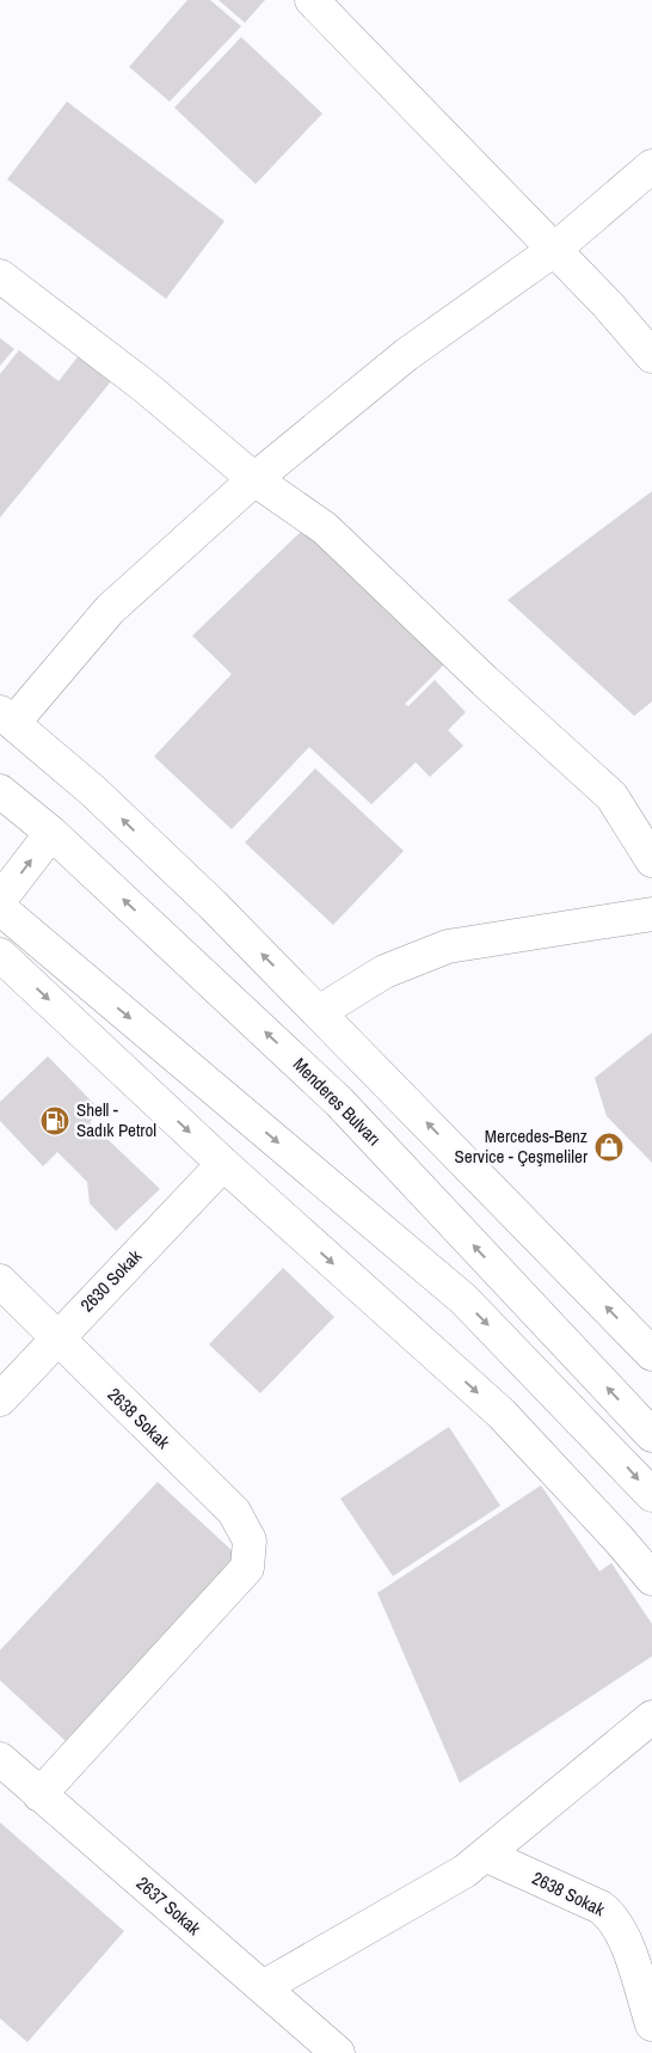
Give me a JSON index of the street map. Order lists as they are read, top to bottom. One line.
{"streets":{"street":["Menderes Bulvarı","2630 Sokak","2638 Sokak","2637 Sokak"]},"crossings":[["2630 Sokak","2638 Sokak"],["2638 Sokak","2637 Sokak"]],"places":{"fuel station":["Shell - Sadık Petrol"],"shop":["Mercedes-Benz Service - Çeşmeliler"]}}
